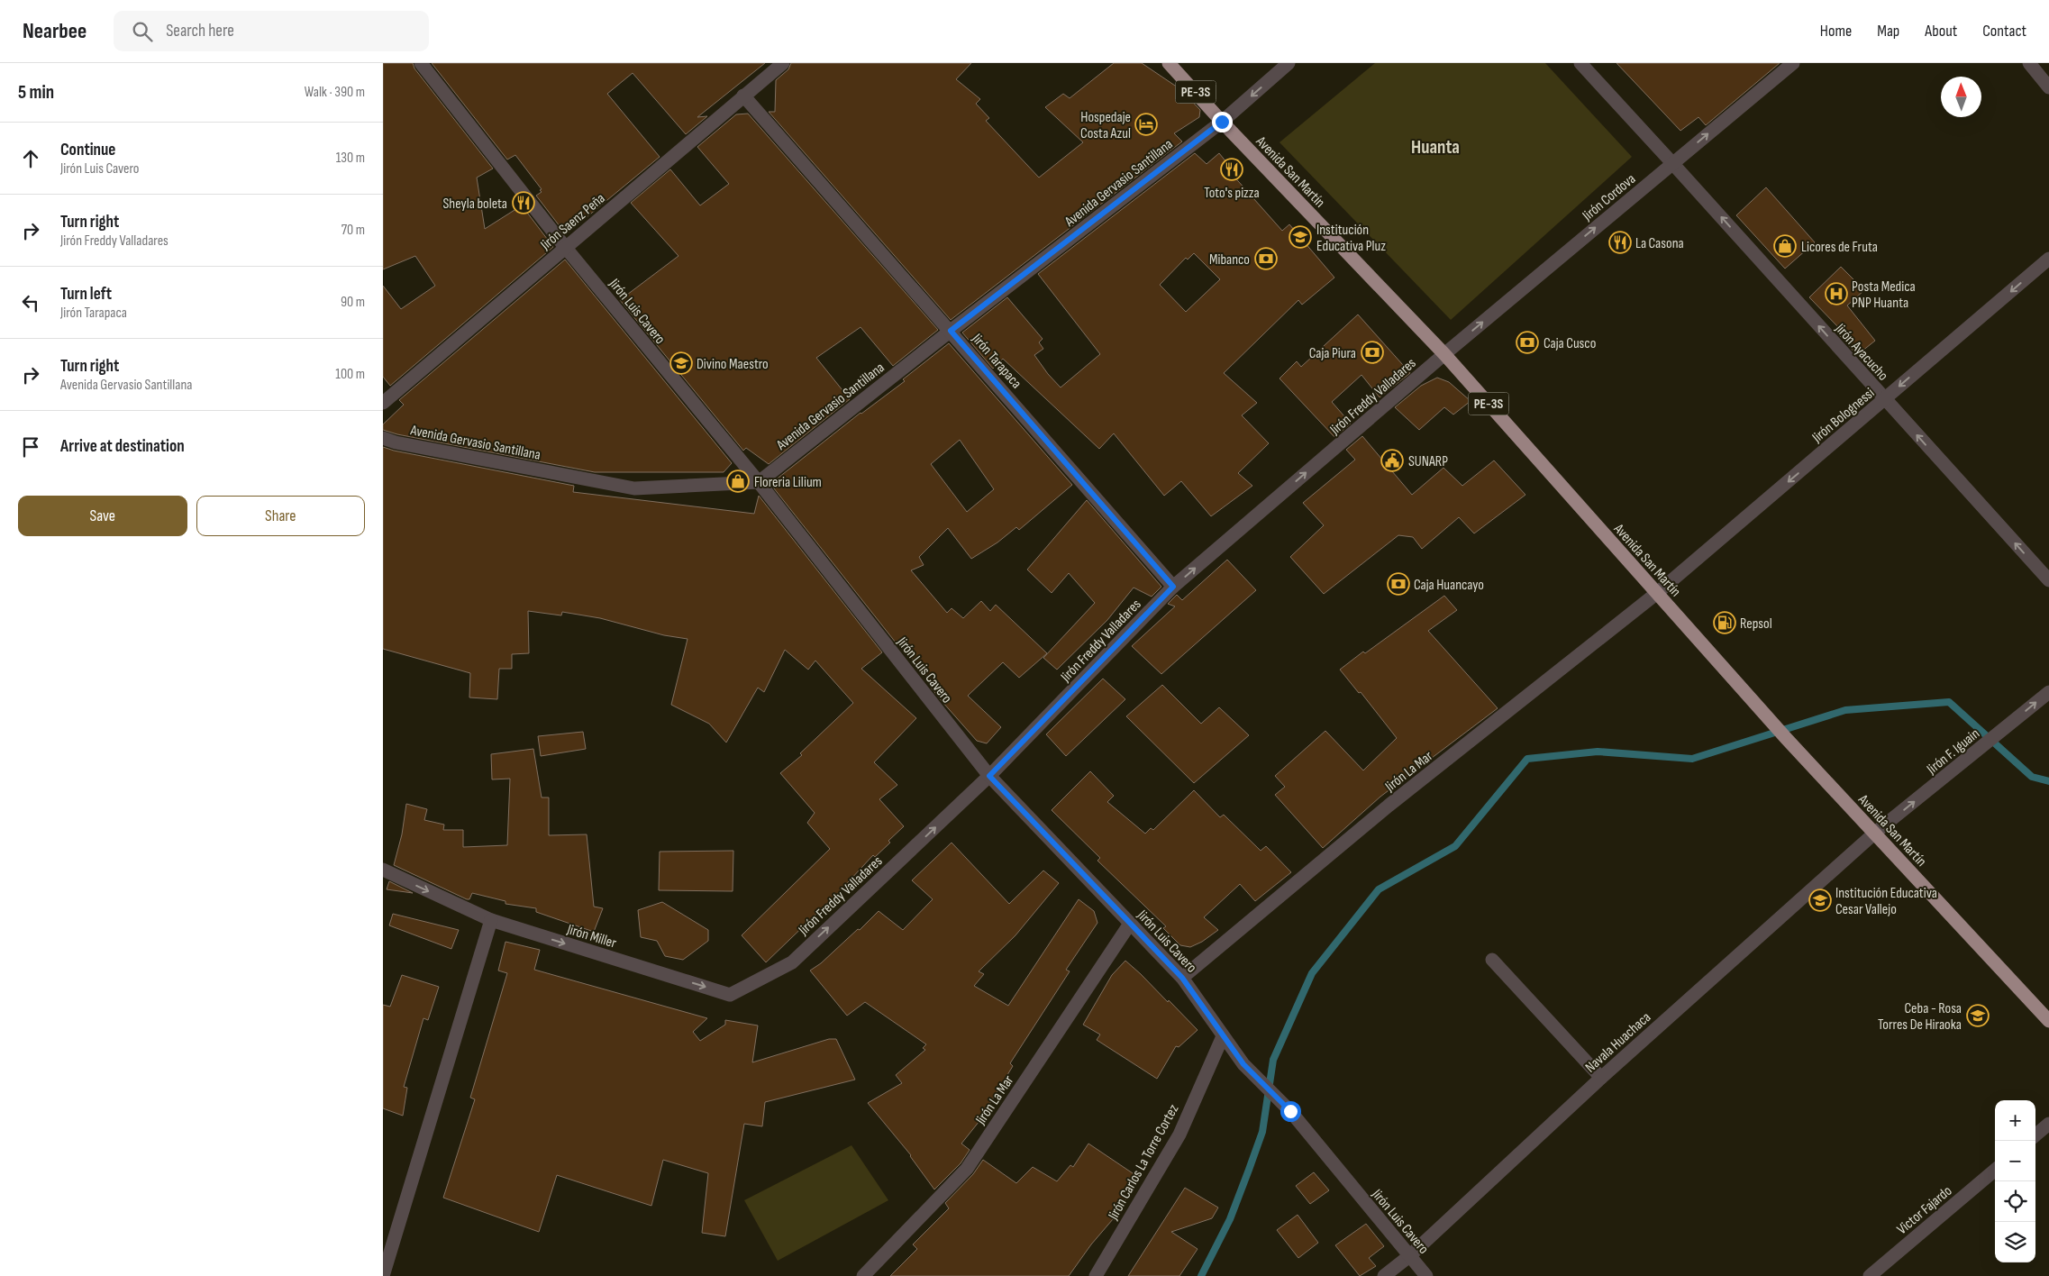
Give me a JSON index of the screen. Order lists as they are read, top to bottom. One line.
{"streets":{"highway":["PE-3S","Avenida San Martín"],"street":["Avenida Gervasio Santillana","Jirón Cordova","Jirón Saenz Peña","Jirón Luis Cavero","Jirón Ayacucho","Jirón Tarapaca","Jirón Freddy Valladares","Jirón Bolognessi","Jirón F. Iguain","Jirón La Mar","Jirón Miller","Navala Huachaca","Jirón Carlos La Torre Cortez","Victor Fajardo"]},"crossings":[["PE-3S","Avenida San Martín"],["PE-3S","Avenida Gervasio Santillana"],["Avenida San Martín","Avenida Gervasio Santillana"],["Avenida San Martín","Jirón Cordova"],["Avenida San Martín","Jirón Freddy Valladares"],["Avenida San Martín","Jirón Bolognessi"],["Avenida San Martín","Jirón F. Iguain"],["Avenida San Martín","Jirón La Mar"],["Avenida San Martín","Navala Huachaca"],["Avenida Gervasio Santillana","Jirón Luis Cavero"],["Avenida Gervasio Santillana","Jirón Tarapaca"],["Jirón Cordova","Jirón Ayacucho"],["Jirón Cordova","Jirón Freddy Valladares"],["Jirón Saenz Peña","Jirón Luis Cavero"],["Jirón Saenz Peña","Jirón Tarapaca"],["Jirón Luis Cavero","Jirón Freddy Valladares"],["Jirón Luis Cavero","Jirón La Mar"],["Jirón Luis Cavero","Navala Huachaca"],["Jirón Luis Cavero","Jirón Carlos La Torre Cortez"],["Jirón Ayacucho","Jirón Bolognessi"],["Jirón Tarapaca","Jirón Freddy Valladares"],["Jirón Freddy Valladares","Jirón Miller"],["Jirón Bolognessi","Jirón La Mar"],["Jirón F. Iguain","Navala Huachaca"]],"one_way":["Jirón Cordova","Jirón Ayacucho","Jirón Freddy Valladares","Jirón Bolognessi","Jirón F. Iguain","Jirón Miller"],"districts":["Huanta"],"places":{"hotel":["Hospedaje Costa Azul"],"restaurant":["Toto's pizza","Sheyla boleta","La Casona"],"school or university":["Institución Educativa Pluz","Divino Maestro","Institución Educativa Cesar Vallejo","Ceba - Rosa Torres De Hiraoka"],"shop":["Licores de Fruta","Floreria Lilium"],"bank":["Mibanco","Caja Cusco","Caja Piura","Caja Huancayo"],"hospital":["Posta Medica PNP Huanta"],"public building":["SUNARP"],"fuel station":["Repsol"]},"north":"top","page":{"header":"Nearbee","search":"Search here","nav":["Home","Map","About","Contact"],"heading":["5 min","Walk · 390 m"],"list":[["Continue","Jirón Luis Cavero","130 m"],["Turn right","Jirón Freddy Valladares","70 m"],["Turn left","Jirón Tarapaca","90 m"],["Turn right","Avenida Gervasio Santillana","100 m"],"Arrive at destination"],"buttons":["Save","Share"],"map_buttons":["+","−"]}}
